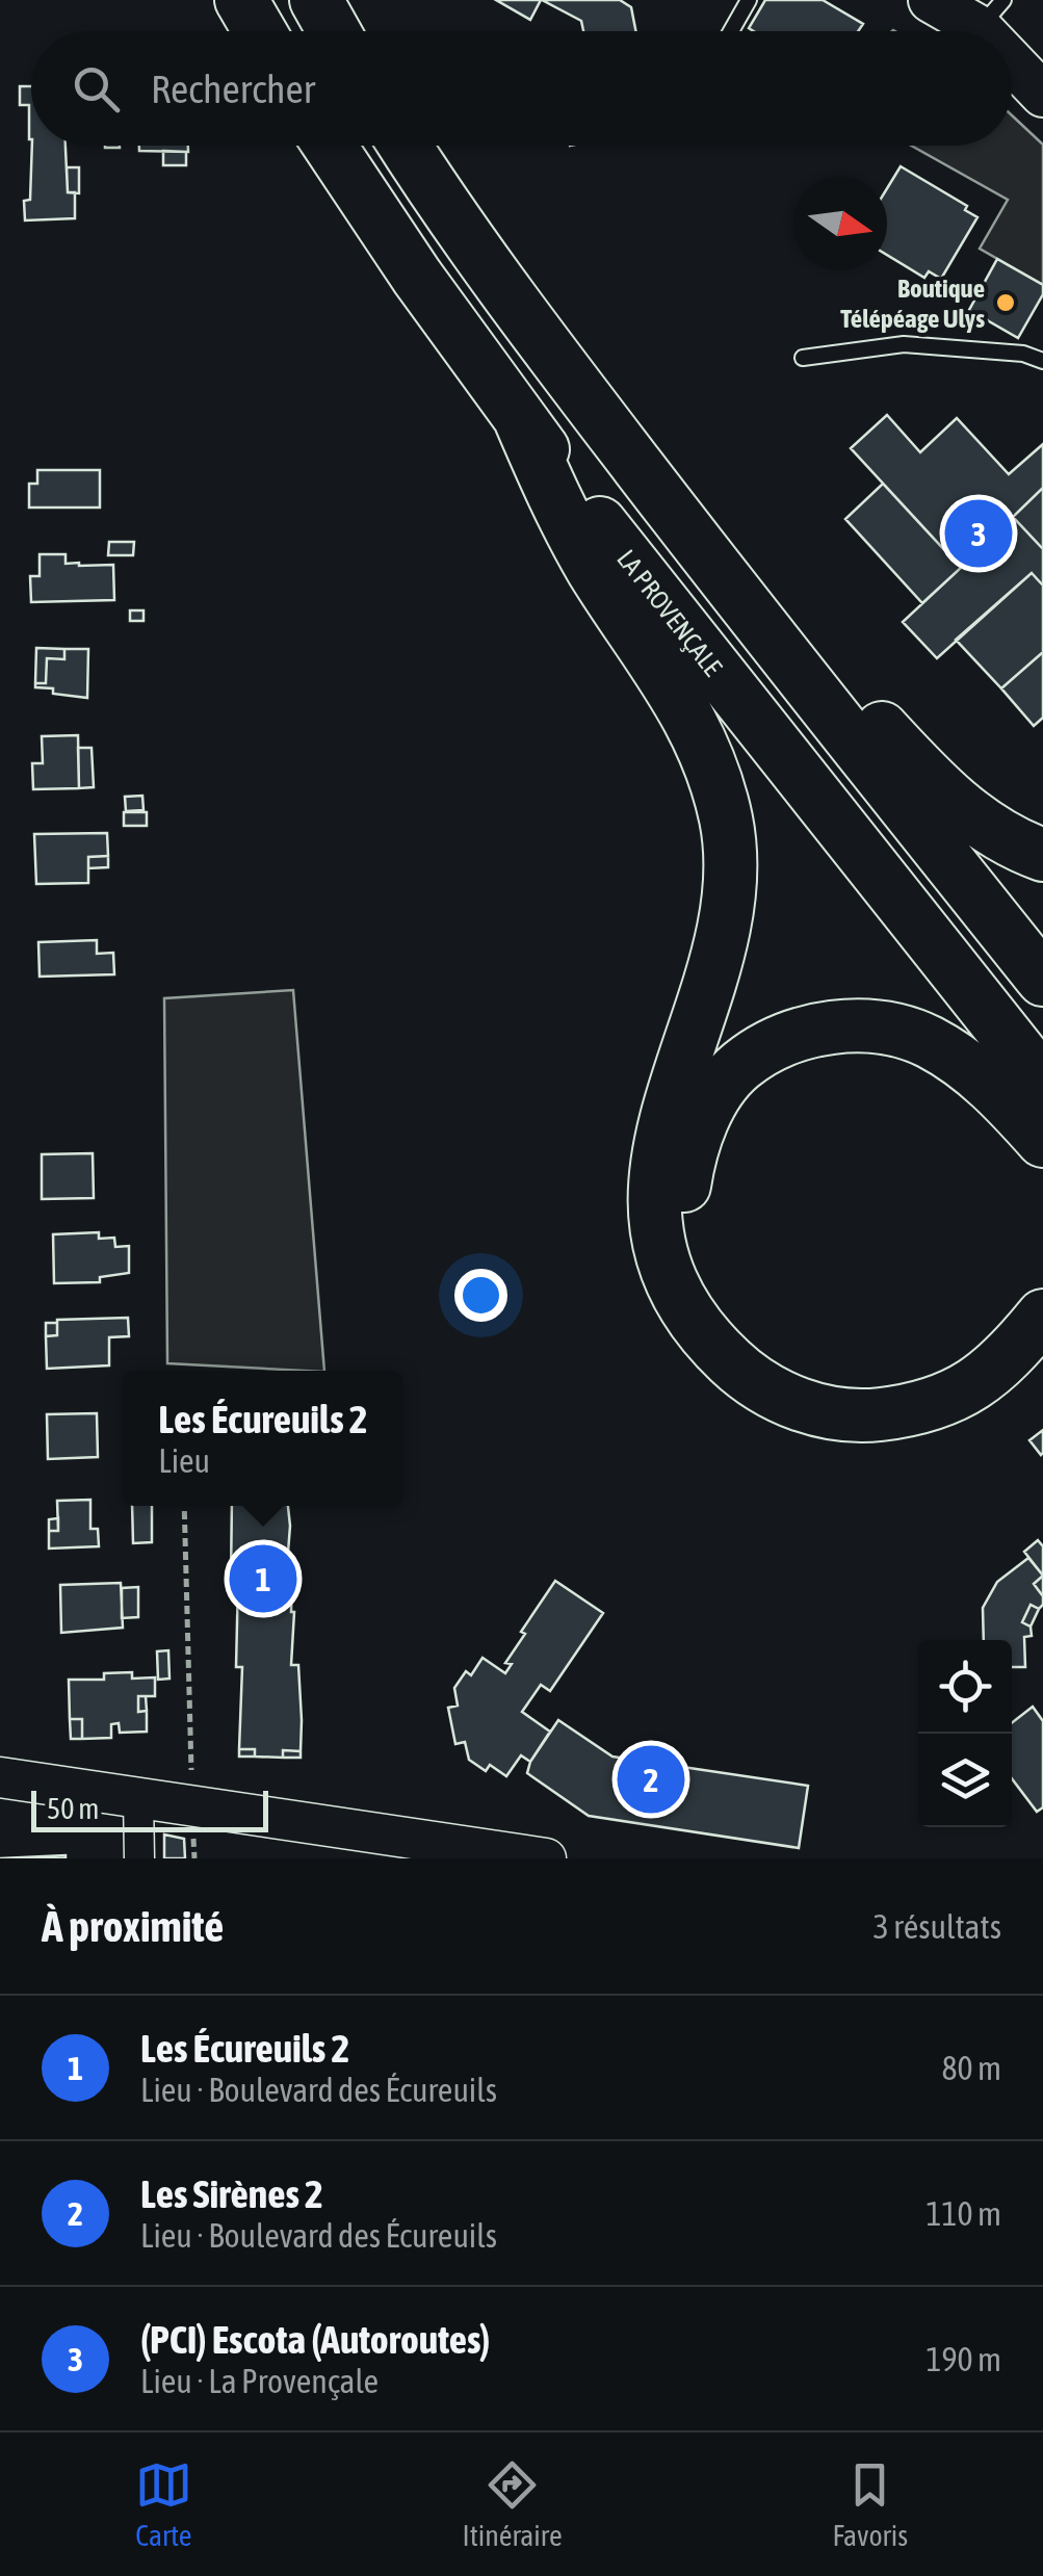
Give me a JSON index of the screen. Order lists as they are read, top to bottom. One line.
{"streets":{"highway":["LA PROVENÇALE"]},"places":["Boutique Télépéage Ulys"],"scale_bar":"50 m","north":"right","page":{"search":"Rechercher","pins":["3","1","2"],"popup":["Les Écureuils 2","Lieu"],"scale":"50 m","heading":["À proximité","3 résultats"],"list":[{"mark":"1","name":"Les Écureuils 2","note":"Lieu · Boulevard des Écureuils","value":"80 m"},{"mark":"2","name":"Les Sirènes 2","note":"Lieu · Boulevard des Écureuils","value":"110 m"},{"mark":"3","name":"(PCI) Escota (Autoroutes)","note":"Lieu · La Provençale","value":"190 m"}],"nav":["Carte","Itinéraire","Favoris"]}}
